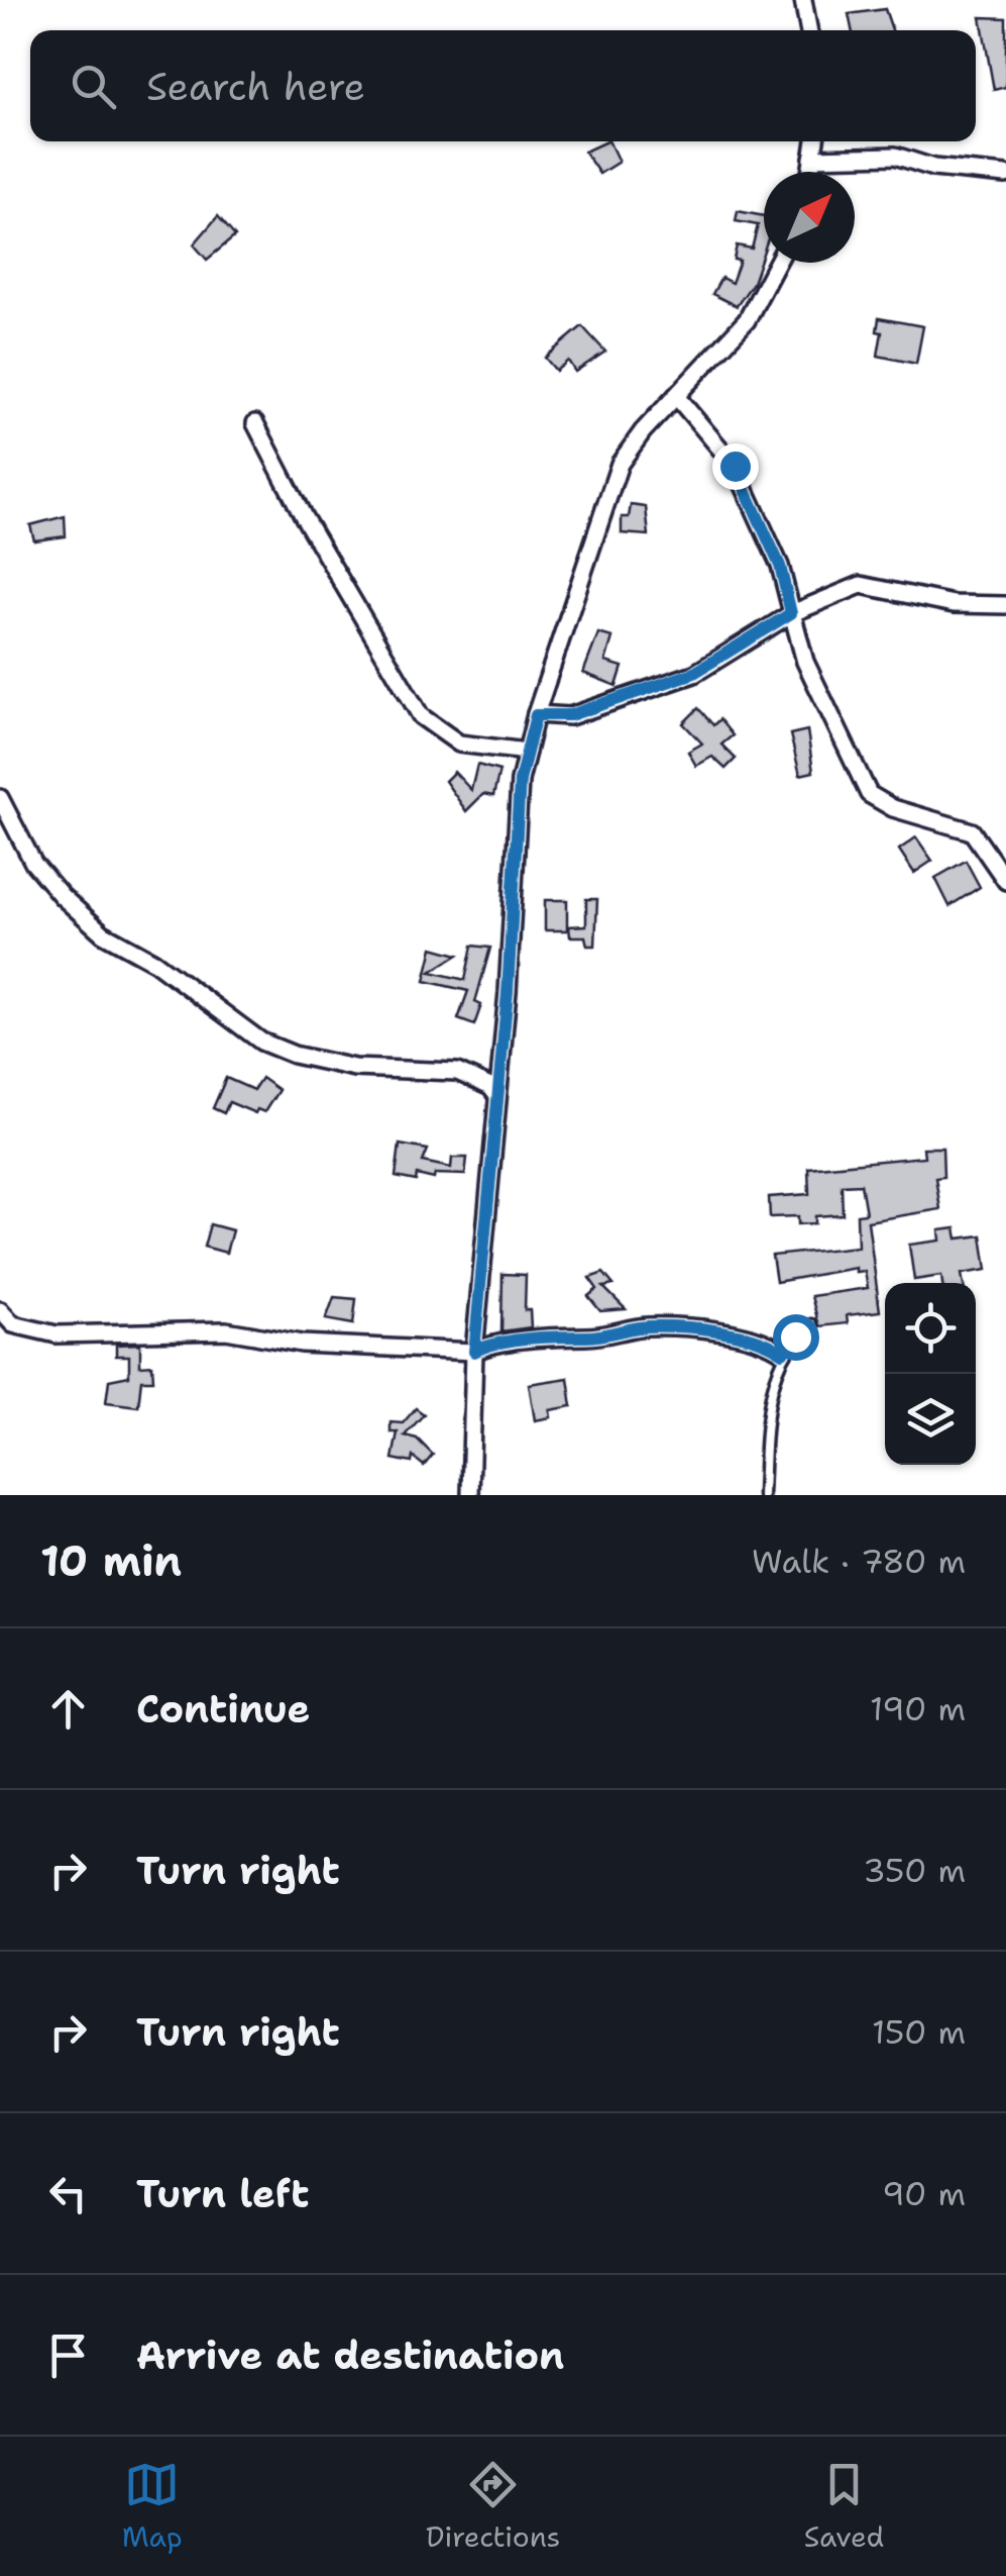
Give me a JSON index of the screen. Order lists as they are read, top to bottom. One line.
{"north":"top right","page":{"search":"Search here","heading":["10 min","Walk · 780 m"],"list":[["Continue","190 m"],["Turn right","350 m"],["Turn right","150 m"],["Turn left","90 m"],"Arrive at destination"],"nav":["Map","Directions","Saved"]}}
